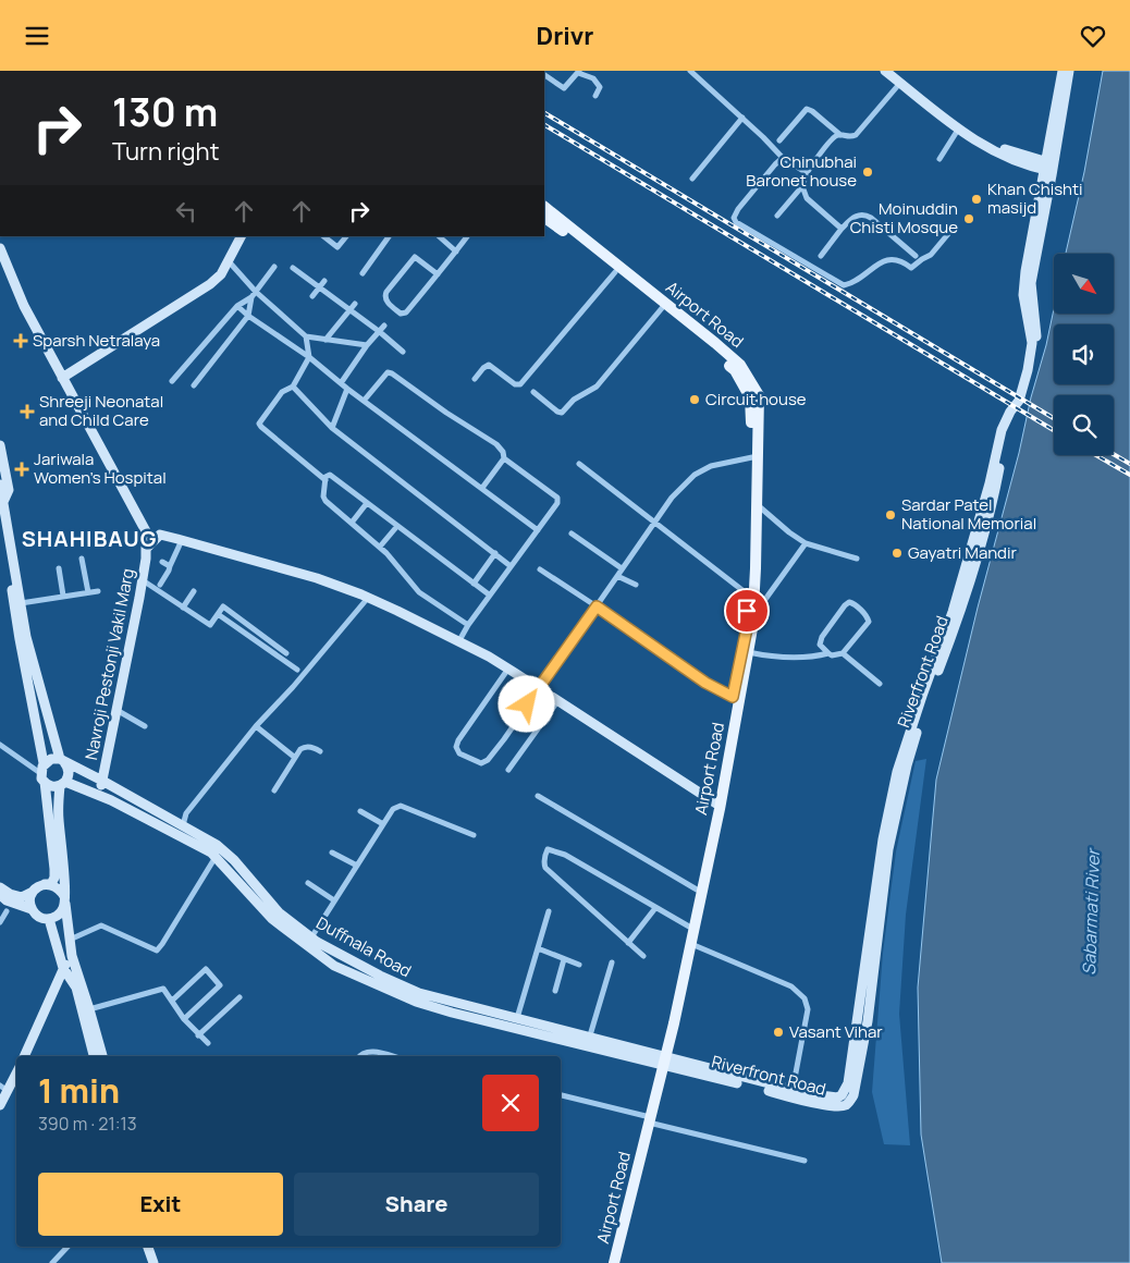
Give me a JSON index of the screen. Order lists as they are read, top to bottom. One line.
{"streets":{"main road":["Airport Road","Navroji Pestonji Vakil Marg","Riverfront Road","Duffnala Road"]},"crossings":[["Airport Road","Riverfront Road"],["Airport Road","Duffnala Road"],["Navroji Pestonji Vakil Marg","Duffnala Road"],["Riverfront Road","Duffnala Road"]],"districts":["SHAHIBAUG"],"water":["Sabarmati River"],"places":{"other":["Chinubhai Baronet house","Khan Chishti masijd","Moinuddin Chisti Mosque","Circuit house","Sardar Patel National Memorial","Gayatri Mandir","Vasant Vihar"],"health":["Sparsh Netralaya","Shreeji Neonatal and Child Care","Jariwala Women's Hospital"]},"north":"bottom right","page":{"header":"Drivr","turn":["130 m","Turn right"],"heading":["1 min","390 m · 21:13"],"buttons":["Exit","Share"]}}
